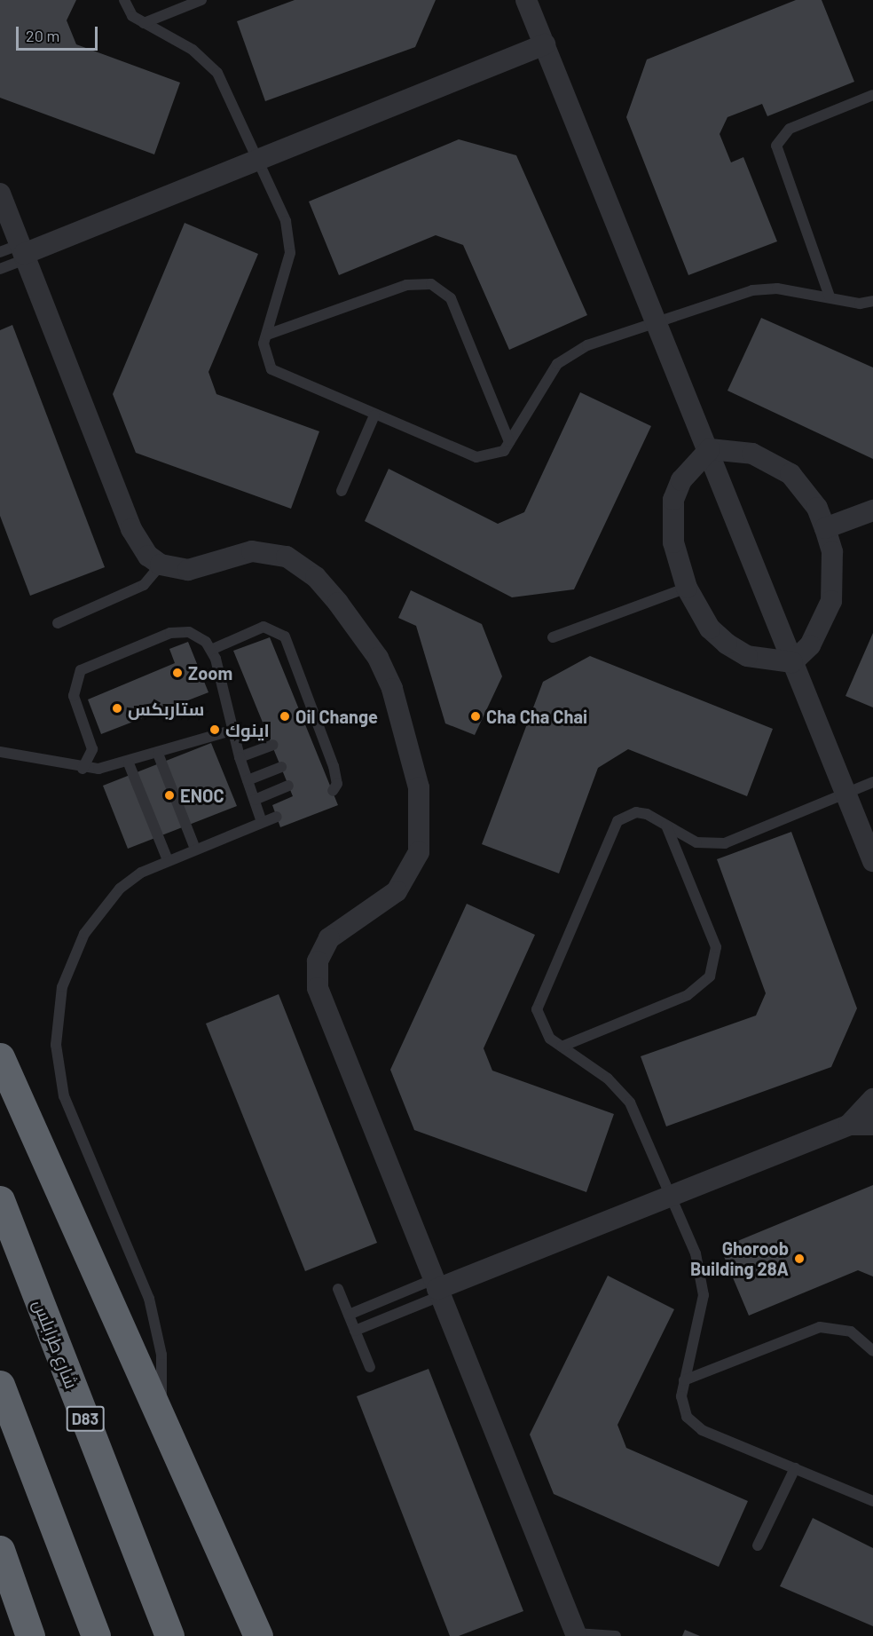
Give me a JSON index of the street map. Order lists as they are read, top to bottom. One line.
{"streets":{"highway":["شارع طرابلس","D83"]},"places":["Zoom","ستاربكس","Oil Change","Cha Cha Chai","اينوك","ENOC","Ghoroob Building 28A"],"scale_bar":"20 m"}
